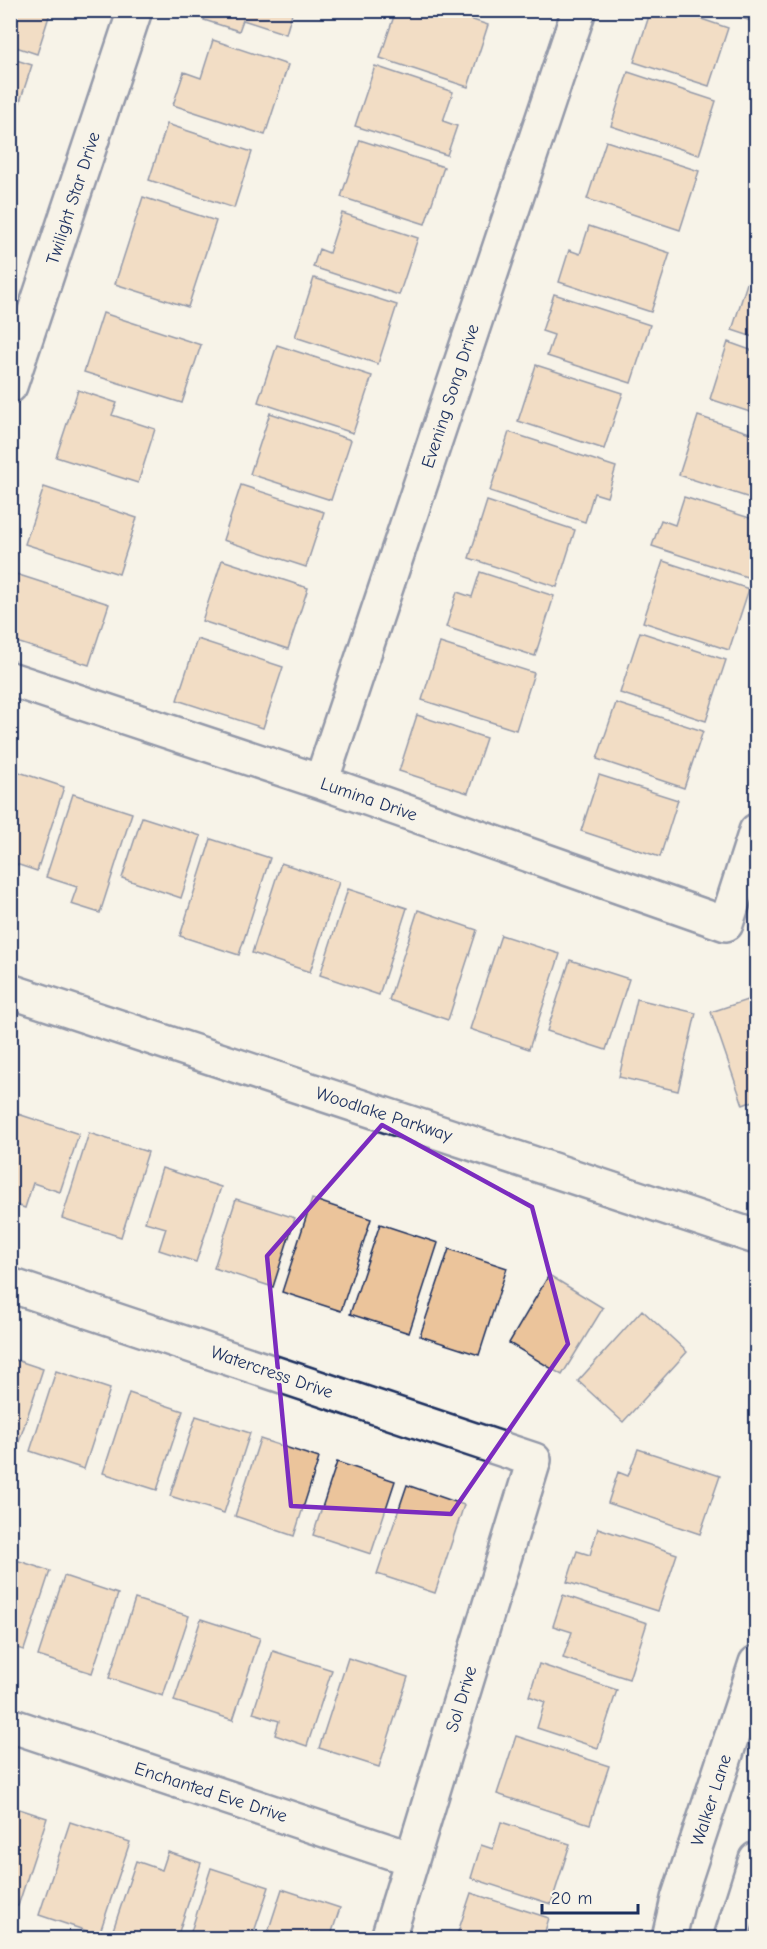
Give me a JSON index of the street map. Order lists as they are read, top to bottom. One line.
{"streets":{"street":["Twilight Star Drive","Evening Song Drive","Lumina Drive","Woodlake Parkway","Watercress Drive","Sol Drive","Enchanted Eve Drive","Walker Lane"]},"crossings":[["Evening Song Drive","Lumina Drive"],["Watercress Drive","Sol Drive"],["Sol Drive","Enchanted Eve Drive"]],"scale_bar":"20 m"}
